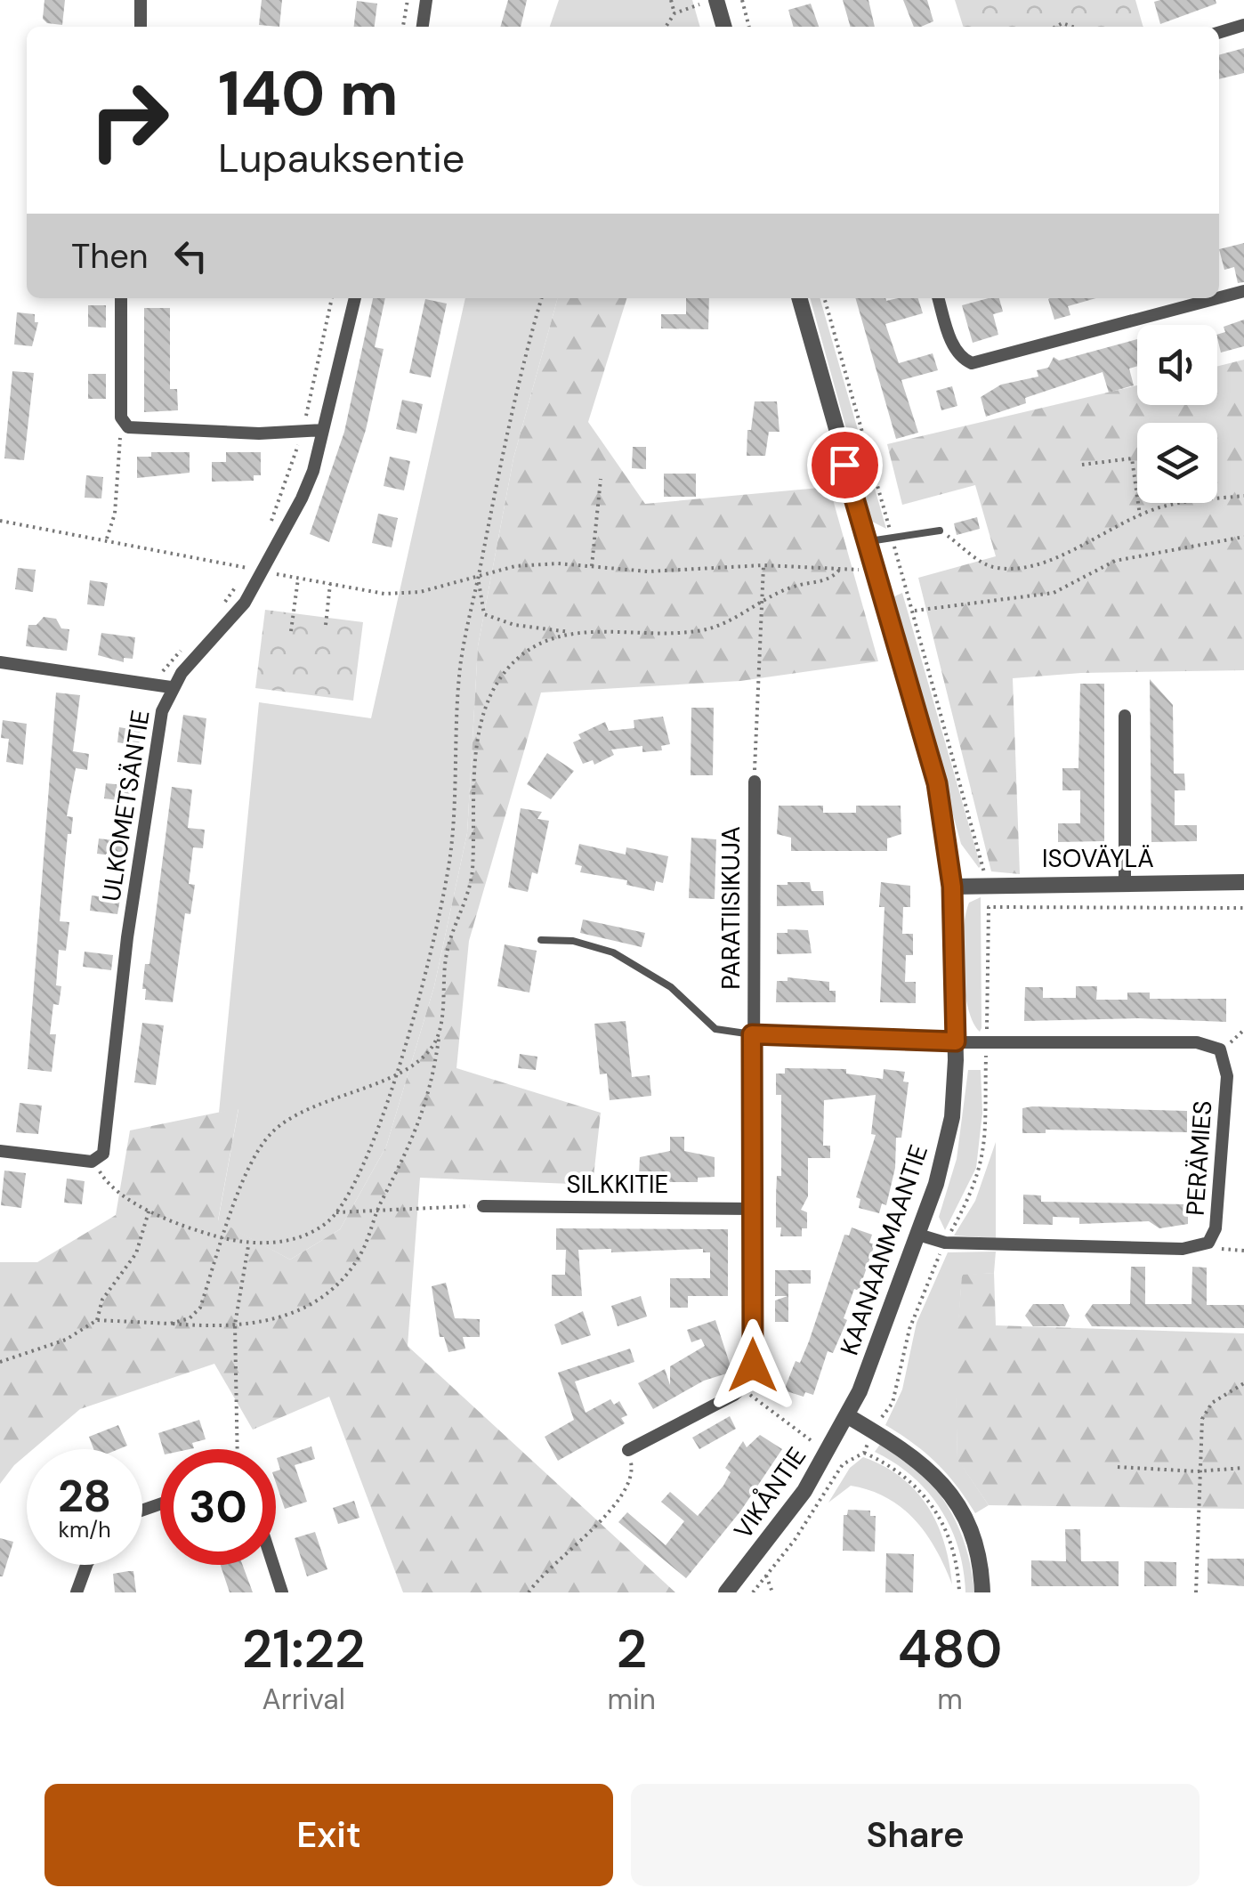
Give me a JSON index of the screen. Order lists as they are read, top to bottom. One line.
{"streets":{"street":["ULKOMETSÄNTIE","ISOVÄYLÄ","PARATIISIKUJA","PERÄMIES","SILKKITIE","KAANAANMAANTIE","VIKÅNTIE"]},"crossings":[["ISOVÄYLÄ","KAANAANMAANTIE"],["PARATIISIKUJA","SILKKITIE"],["PERÄMIES","KAANAANMAANTIE"],["KAANAANMAANTIE","VIKÅNTIE"]],"page":{"turn":["140 m","Lupauksentie"],"then":"Then","speed":"28 km/h","limit":"30","eta":["21:22","Arrival","2","min","480","m"],"buttons":["Exit","Share"]}}
